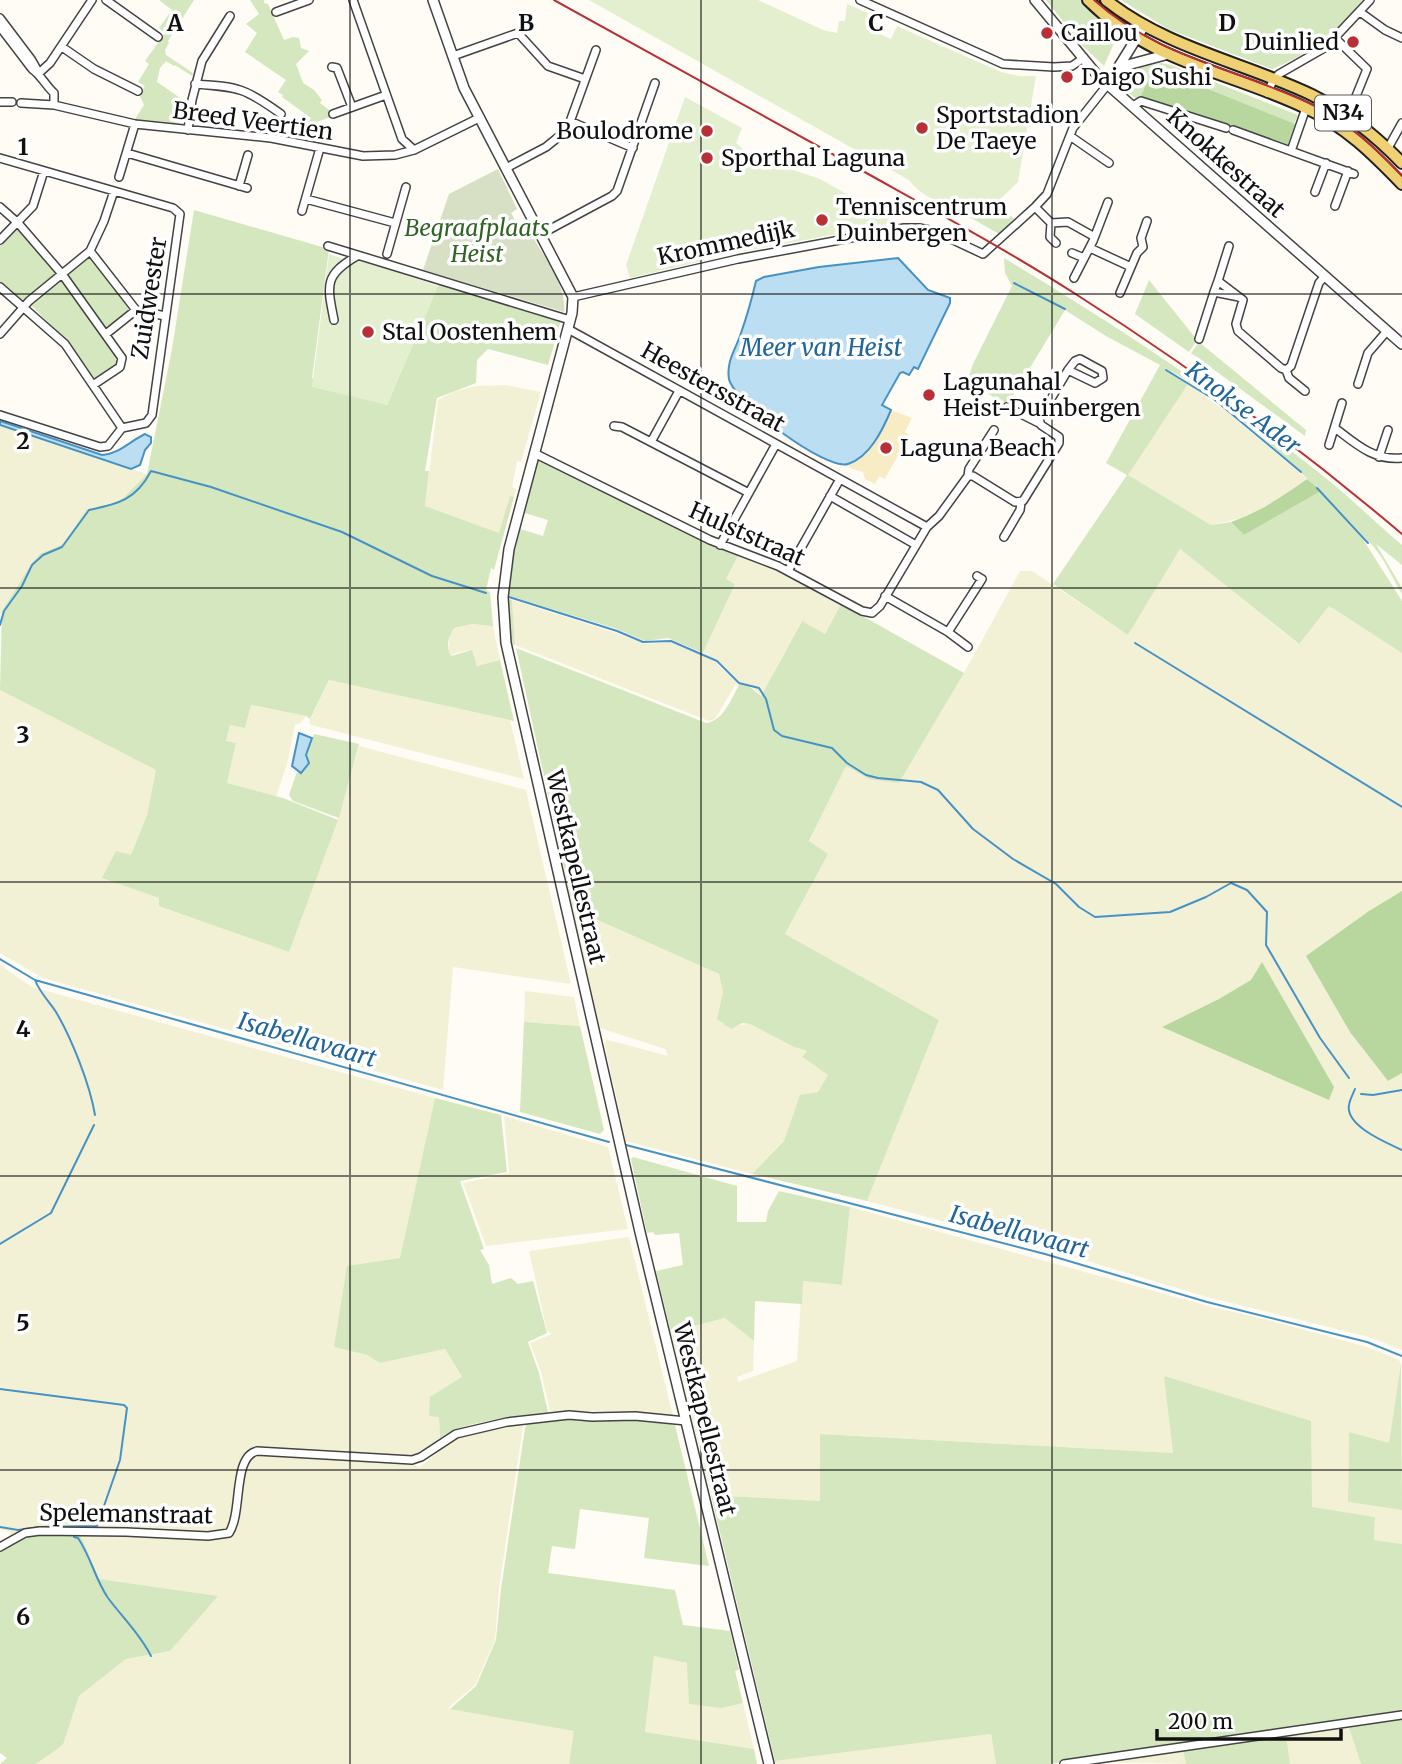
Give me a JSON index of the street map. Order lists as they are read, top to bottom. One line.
{"streets":{"main road":["N34"],"street":["Breed Veertien","Knokkestraat","Krommedijk","Zuidwester","Heestersstraat","Hulststraat","Westkapellestraat","Spelemanstraat"]},"crossings":[["N34","Krommedijk"],["Knokkestraat","Krommedijk"],["Krommedijk","Westkapellestraat"],["Heestersstraat","Westkapellestraat"],["Hulststraat","Westkapellestraat"],["Westkapellestraat","Spelemanstraat"]],"water":["Meer van Heist","Knokse Ader","Isabellavaart"],"parks":["Begraafplaats Heist"],"places":["Caillou","Duinlied","Daigo Sushi","Sportstadion De Taeye","Boulodrome","Sporthal Laguna","Tenniscentrum Duinbergen","Stal Oostenhem","Lagunahal Heist-Duinbergen","Laguna Beach"],"scale_bar":"200 m","grid":{"columns":["A","B","C","D"],"rows":["1","2","3","4","5","6"]}}
